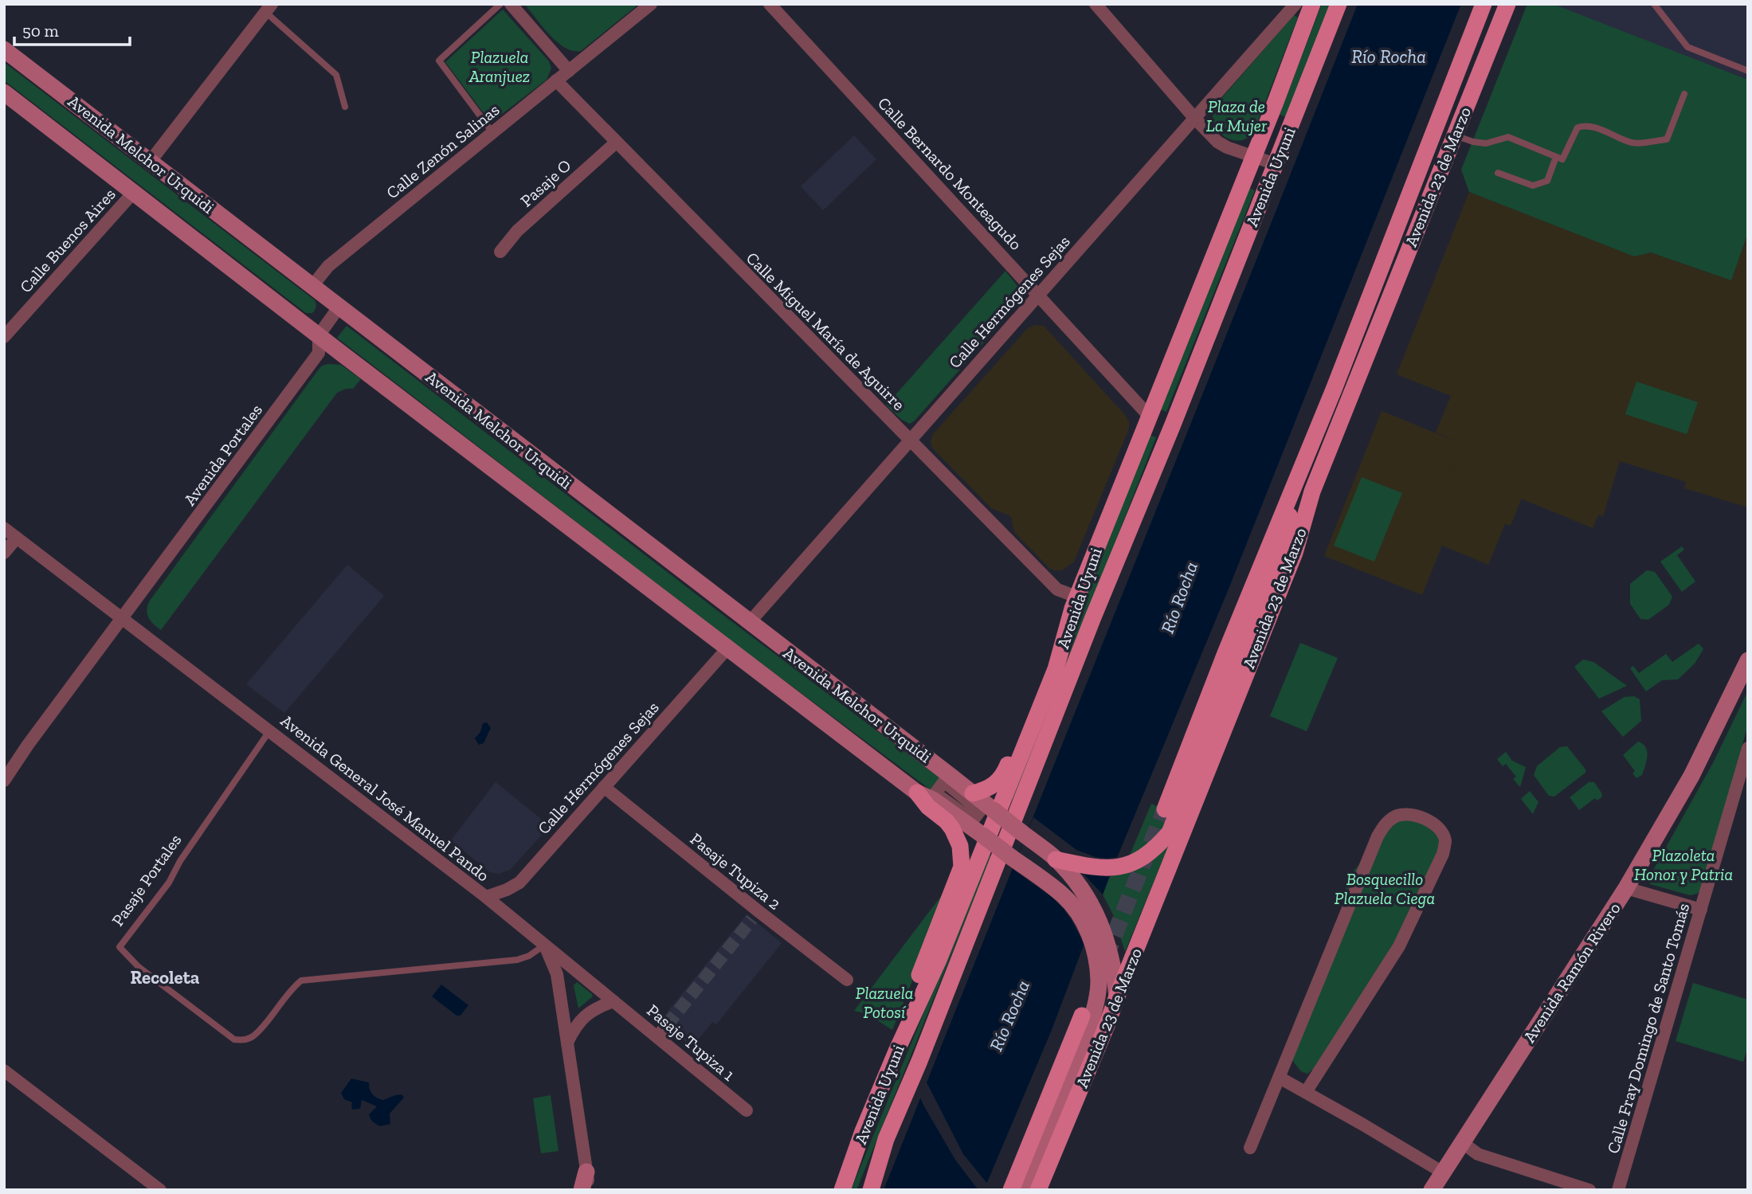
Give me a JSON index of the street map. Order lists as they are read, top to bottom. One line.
{"streets":{"main road":["Avenida Melchor Urquidi","Avenida Uyuni","Avenida 23 de Marzo","Avenida Ramón Rivero"],"street":["Calle Zenón Salinas","Calle Bernardo Monteagudo","Pasaje O","Calle Buenos Aires","Calle Hermógenes Sejas","Calle Miguel María de Aguirre","Avenida Portales","Avenida General José Manuel Pando","Pasaje Tupiza 2","Calle Fray Domingo de Santo Tomás","Pasaje Tupiza 1"],"lane":["Pasaje Portales"]},"crossings":[["Calle Zenón Salinas","Avenida Melchor Urquidi"],["Calle Zenón Salinas","Calle Miguel María de Aguirre"],["Avenida Melchor Urquidi","Avenida 23 de Marzo"],["Avenida Melchor Urquidi","Calle Buenos Aires"],["Avenida Melchor Urquidi","Calle Hermógenes Sejas"],["Avenida Melchor Urquidi","Avenida Portales"],["Calle Bernardo Monteagudo","Avenida Uyuni"],["Calle Bernardo Monteagudo","Calle Hermógenes Sejas"],["Avenida Uyuni","Calle Miguel María de Aguirre"],["Pasaje O","Calle Miguel María de Aguirre"],["Calle Hermógenes Sejas","Calle Miguel María de Aguirre"],["Calle Hermógenes Sejas","Avenida General José Manuel Pando"],["Calle Hermógenes Sejas","Pasaje Tupiza 2"],["Avenida Portales","Avenida General José Manuel Pando"],["Avenida General José Manuel Pando","Pasaje Portales"],["Avenida General José Manuel Pando","Pasaje Tupiza 1"],["Pasaje Portales","Pasaje Tupiza 1"]],"districts":["Recoleta"],"water":["Río Rocha"],"parks":["Plazuela Aranjuez","Plaza de La Mujer","Plazoleta Honor y Patria","Bosquecillo Plazuela Ciega","Plazuela Potosí"],"scale_bar":"50 m"}
